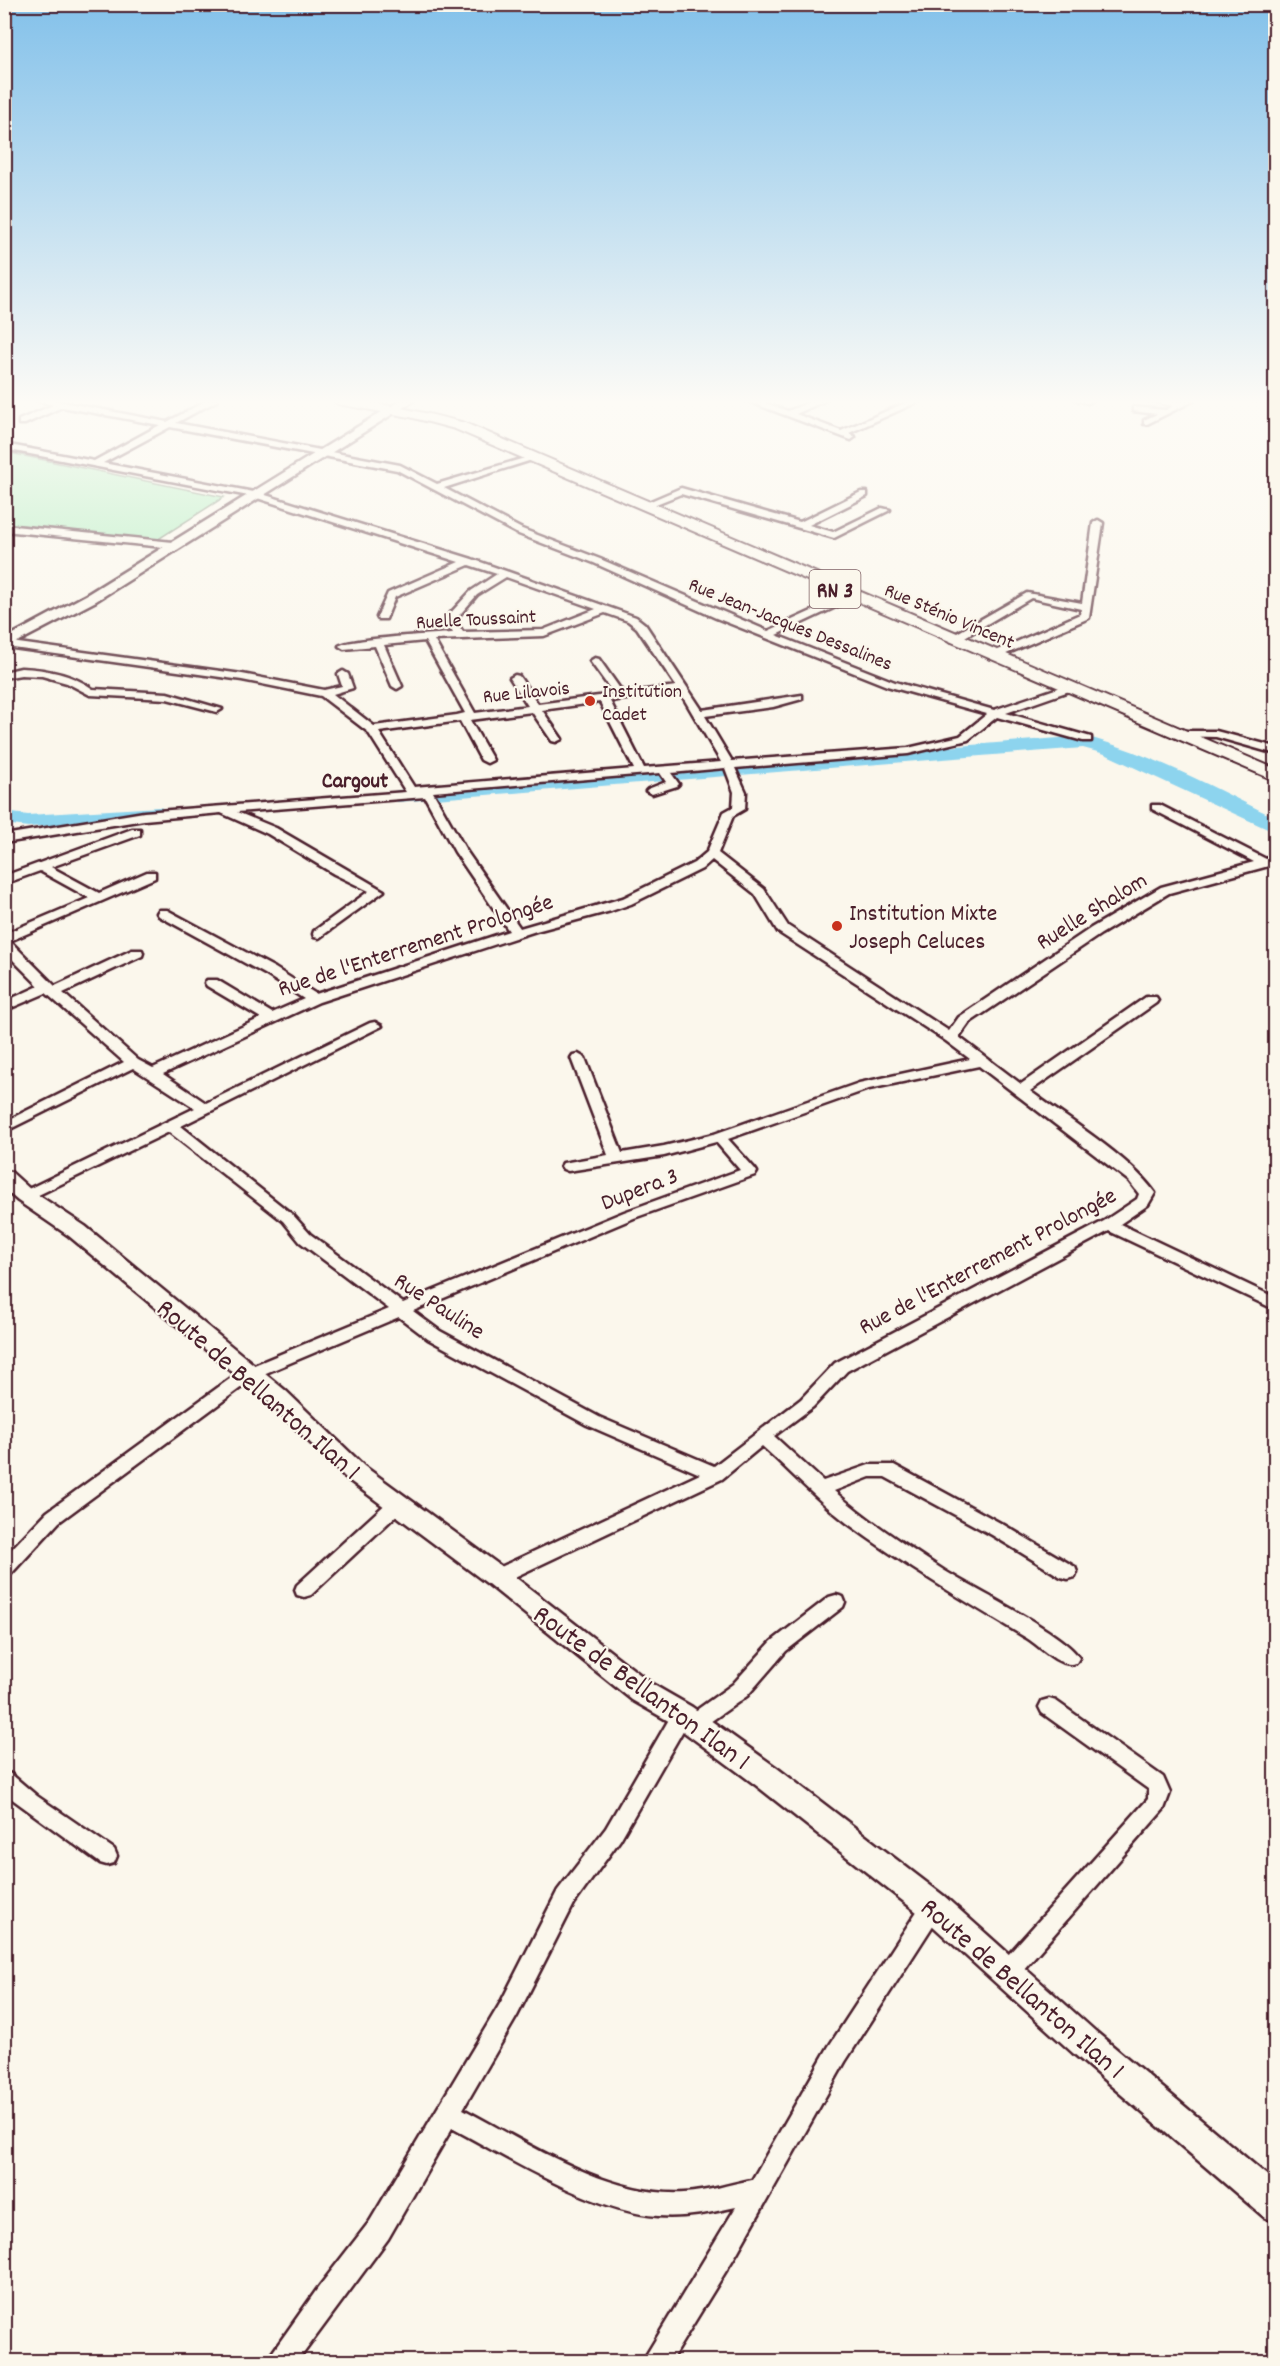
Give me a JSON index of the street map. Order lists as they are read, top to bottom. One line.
{"streets":{"main road":["RN 3","Rue Sténio Vincent"],"street":["Ruelle Toussaint","Rue Jean-Jacques Dessalines","Rue Lilavois","Ruelle Shalom","Rue de l'Enterrement Prolongée","Dupera 3","Rue Pauline","Route de Bellanton Ilan 1"]},"crossings":[["Ruelle Shalom","Rue de l'Enterrement Prolongée"],["Rue de l'Enterrement Prolongée","Rue Pauline"],["Rue de l'Enterrement Prolongée","Route de Bellanton Ilan 1"],["Dupera 3","Rue Pauline"],["Dupera 3","Route de Bellanton Ilan 1"]],"districts":["Cargout"],"places":["Institution Cadet","Institution Mixte Joseph Celuces"]}
